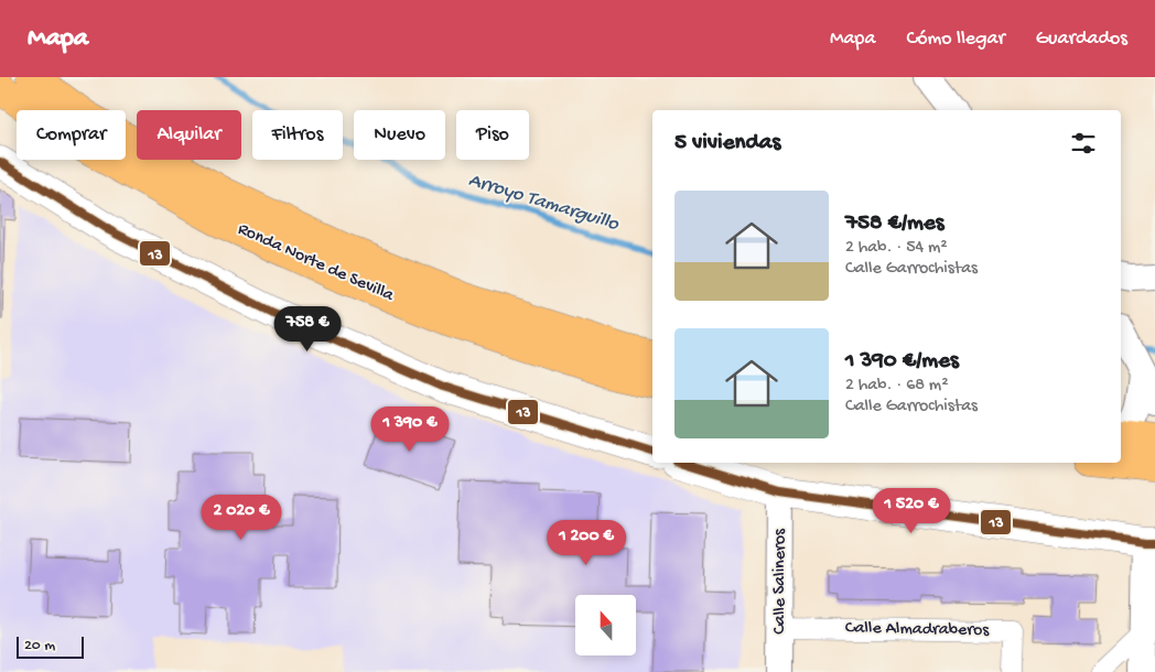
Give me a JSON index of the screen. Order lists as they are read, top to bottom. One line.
{"streets":{"highway":["Ronda Norte de Sevilla"],"street":["Calle Salineros","Calle Almadraberos"]},"crossings":[["Calle Salineros","Calle Almadraberos"]],"water":["Arroyo Tamarguillo"],"lines":["transit line 13"],"scale_bar":"20 m","north":"top","page":{"header":"Mapa","nav":["Mapa","Cómo llegar","Guardados"],"chip":["Comprar","Alquilar","Filtros","Nuevo","Piso"],"heading":"5 viviendas","list":[{"name":"758 €/mes","note":"2 hab. · 54 m² · Calle Garrochistas"},{"name":"1 390 €/mes","note":"2 hab. · 68 m² · Calle Garrochistas"}],"price":["758 €","1 390 €","1 520 €","2 020 €","1 200 €"],"scale":"20 m"}}
